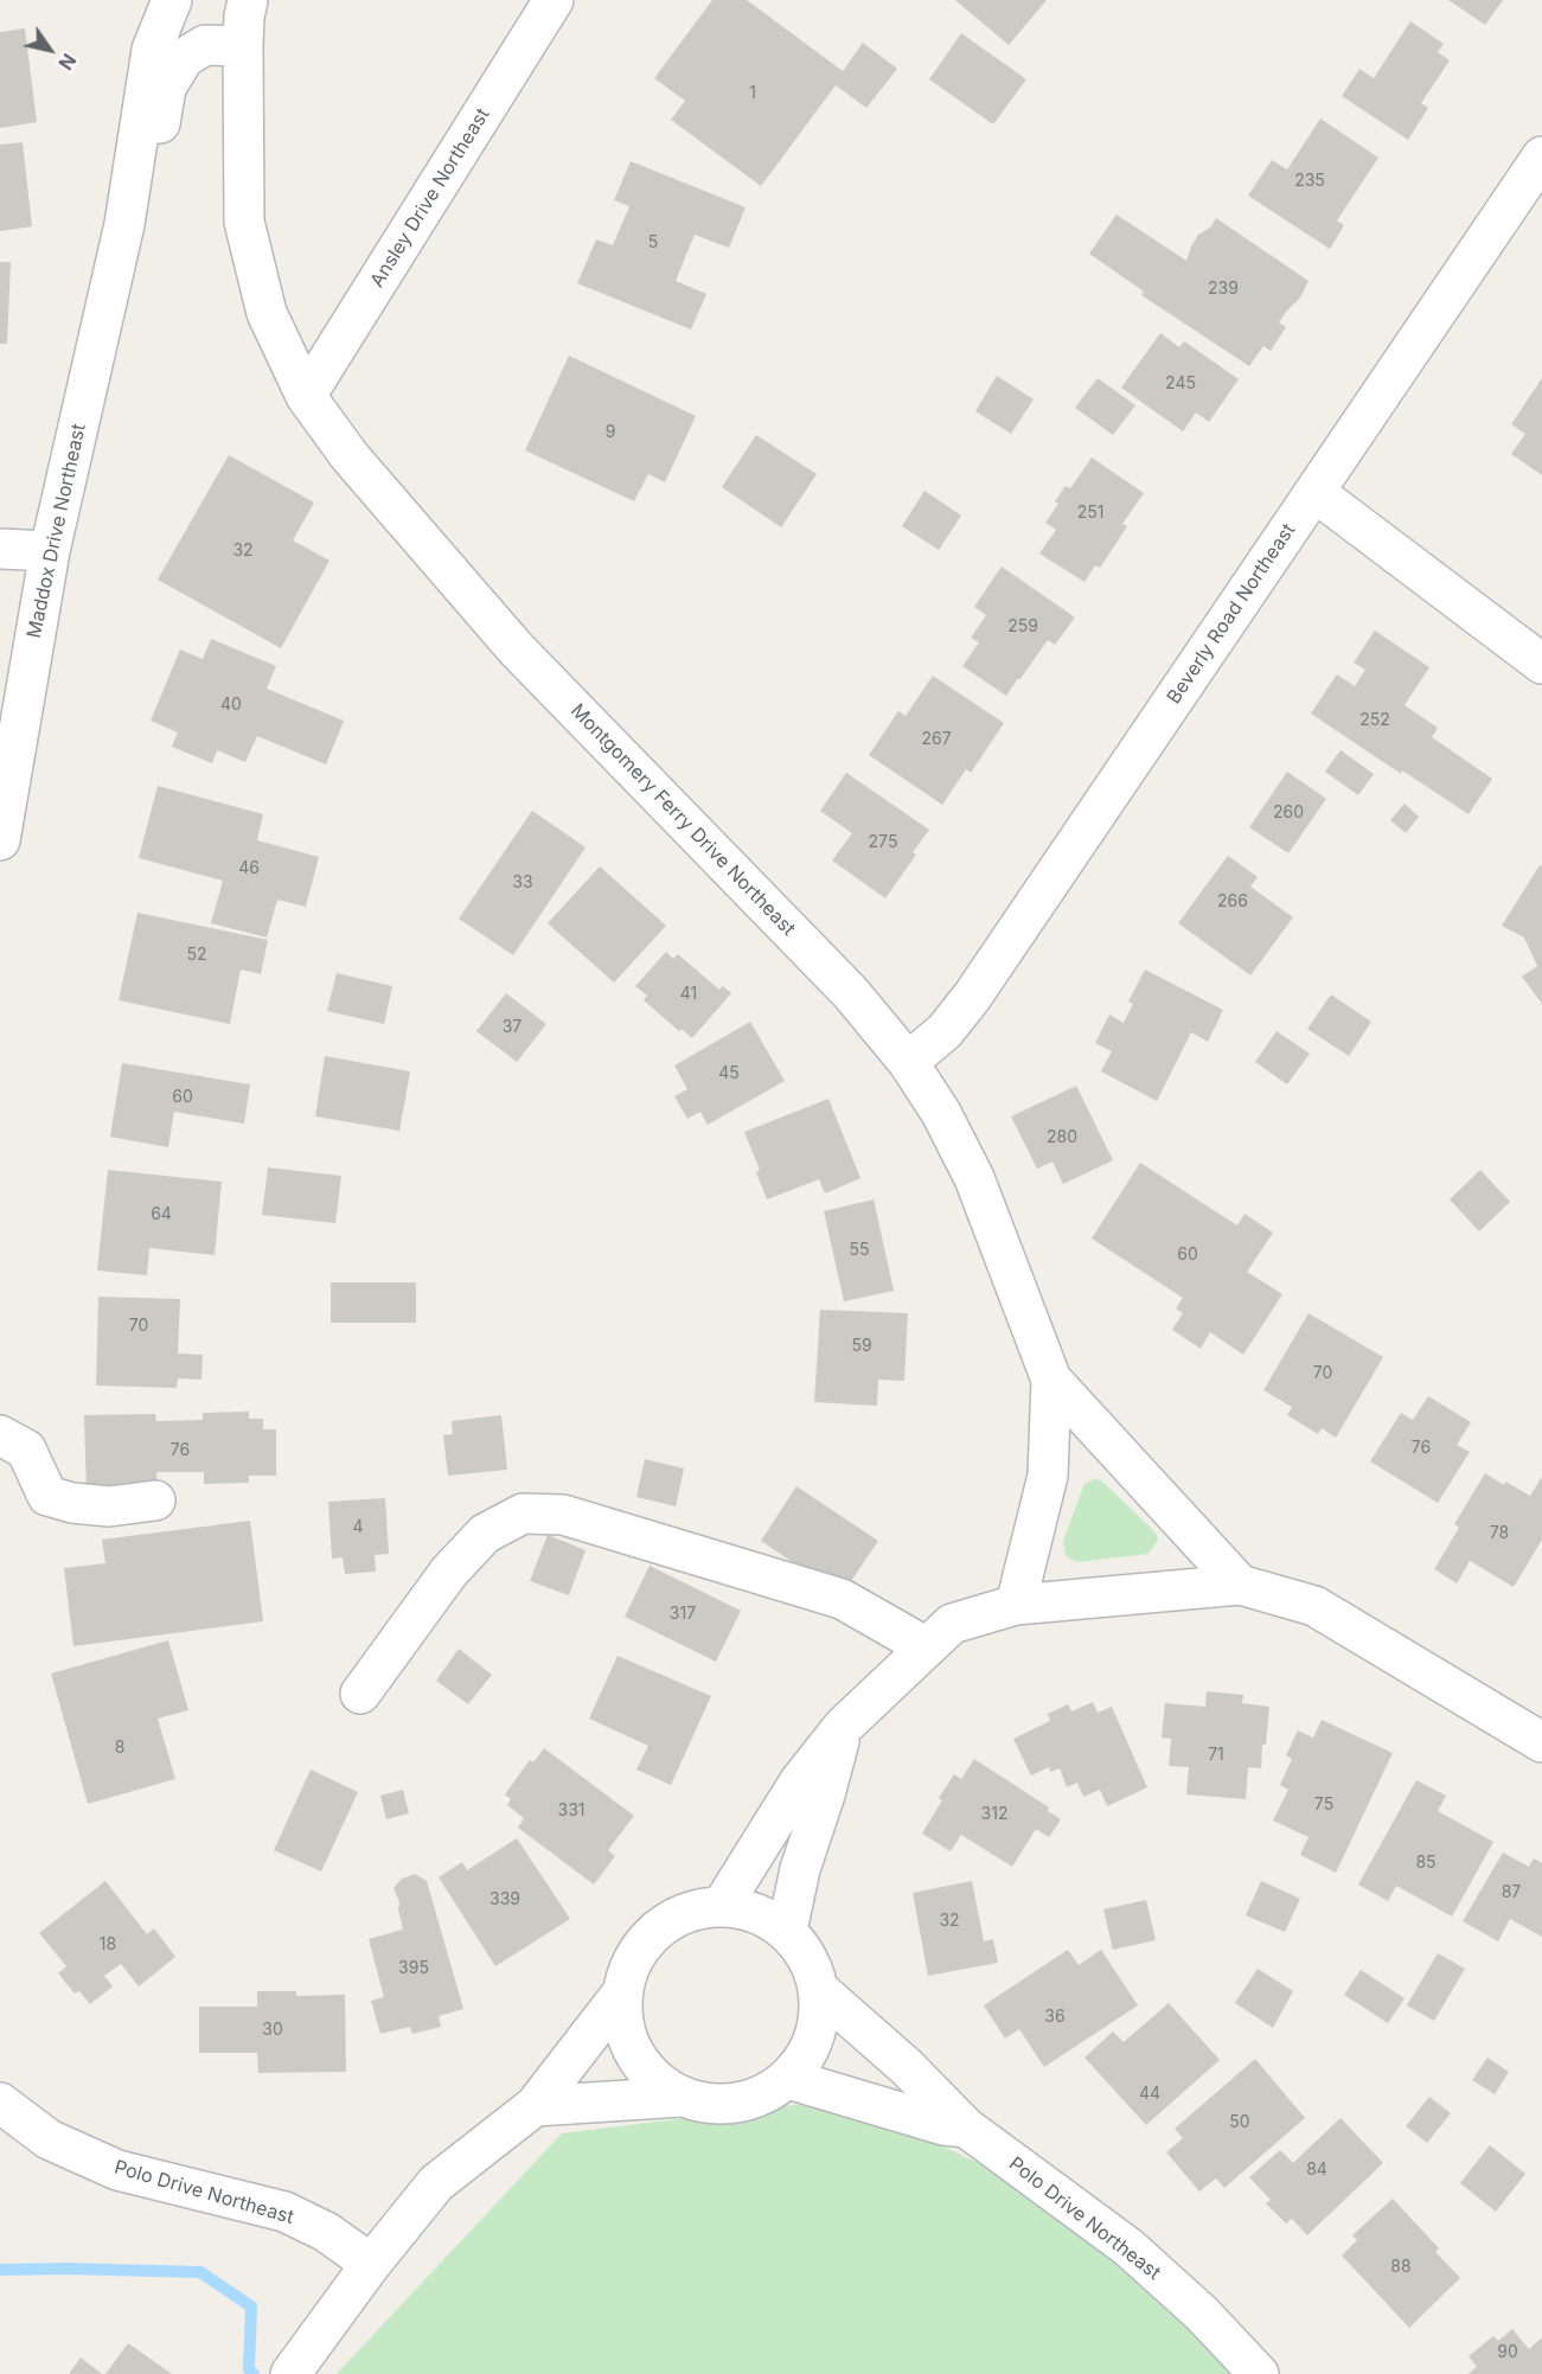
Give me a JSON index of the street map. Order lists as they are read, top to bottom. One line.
{"streets":{"street":["Ansley Drive Northeast","Maddox Drive Northeast","Beverly Road Northeast","Montgomery Ferry Drive Northeast","Polo Drive Northeast"]},"crossings":[["Ansley Drive Northeast","Montgomery Ferry Drive Northeast"],["Maddox Drive Northeast","Montgomery Ferry Drive Northeast"],["Beverly Road Northeast","Montgomery Ferry Drive Northeast"]],"house_numbers":["1","235","5","239","245","9","251","32","259","40","252","267","260","275","46","33","266","52","41","37","45","60","280","64","55","60","70","59","70","76","76","4","78","317","8","71","75","331","312","85","87","339","32","18","395","36","30","44","50","84","88","90"],"north":"bottom right"}
